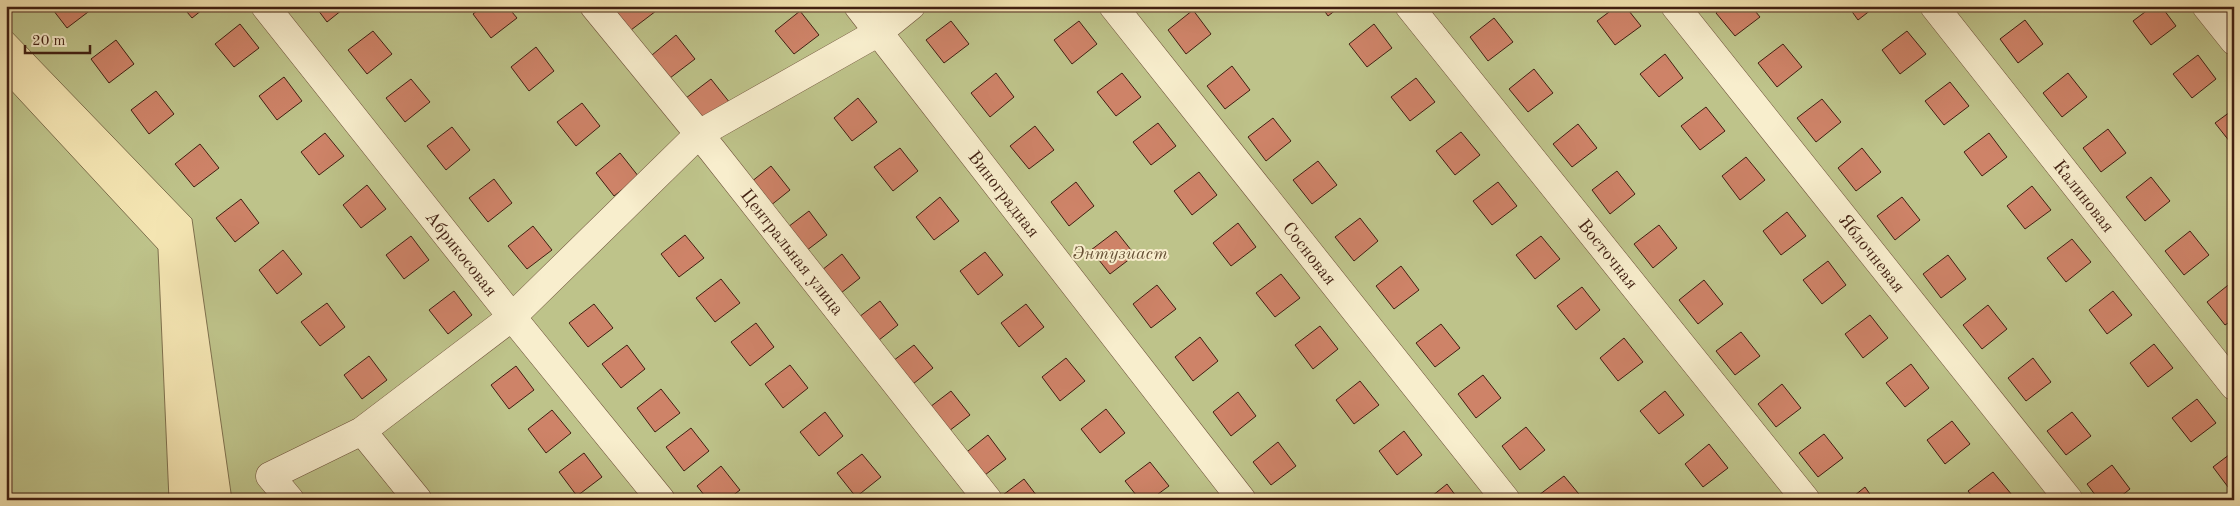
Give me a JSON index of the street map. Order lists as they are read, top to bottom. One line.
{"streets":{"street":["Виноградная","Калиновая","Центральная улица","Сосновая","Восточная","Яблочневая","Абрикосовая"]},"parks":["Энтузиаст"],"scale_bar":"20 m"}
